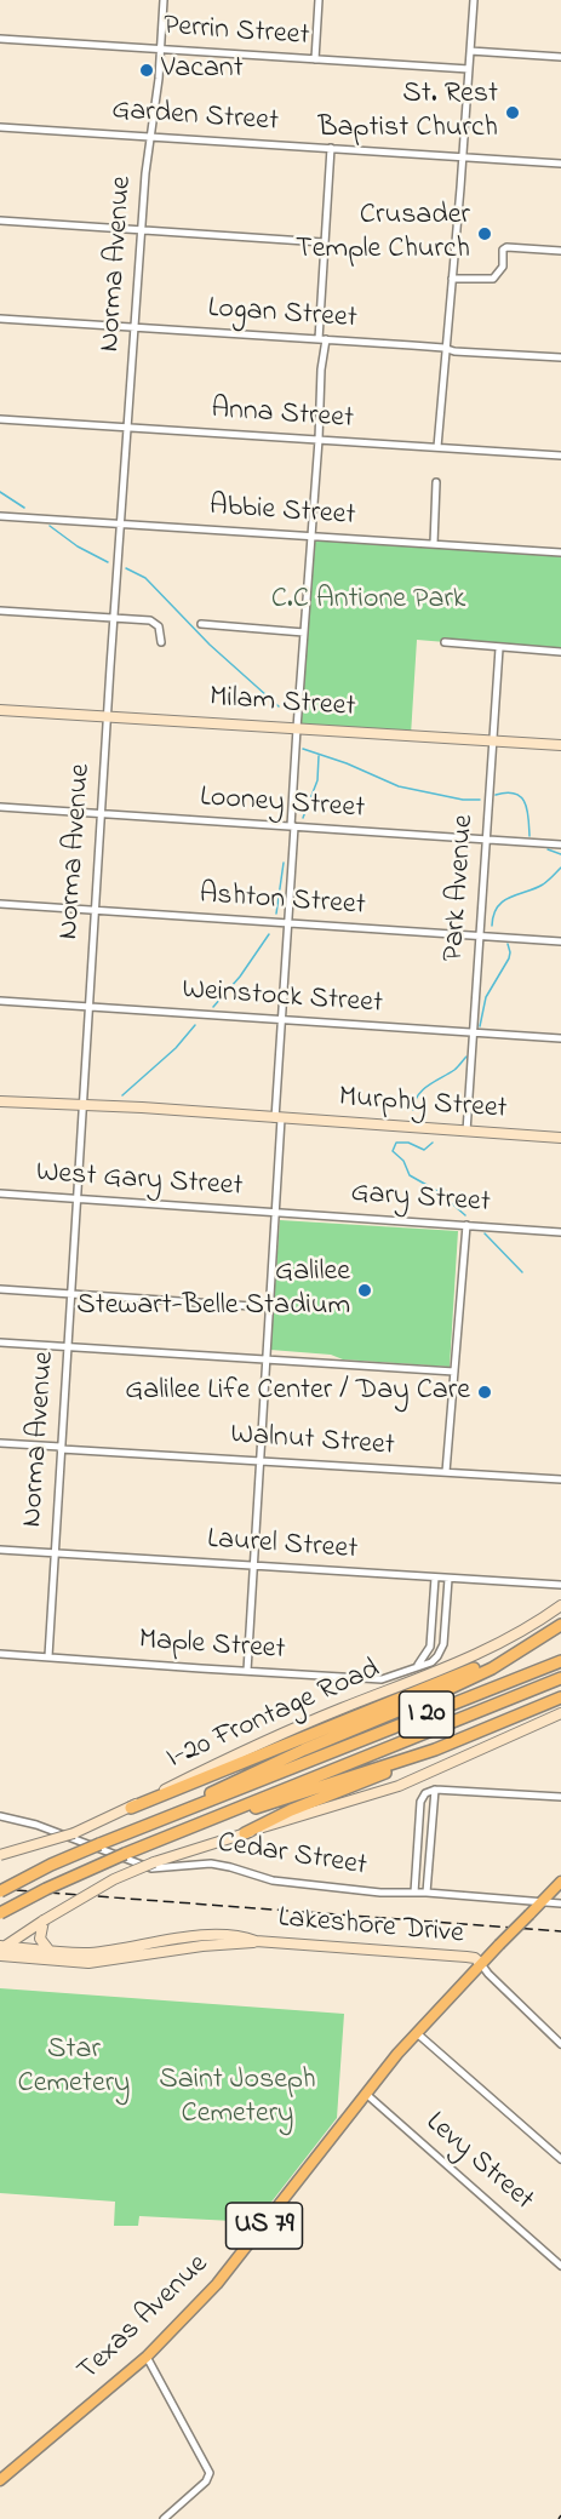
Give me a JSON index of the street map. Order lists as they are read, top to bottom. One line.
{"streets":{"highway":["I 20"],"main road":["Milam Street","Murphy Street","I-20 Frontage Road","Lakeshore Drive","US 79","Texas Avenue"],"street":["Perrin Street","Garden Street","Norma Avenue","Logan Street","Anna Street","Abbie Street","Looney Street","Park Avenue","Ashton Street","Weinstock Street","West Gary Street","Gary Street","Walnut Street","Laurel Street","Maple Street","Cedar Street","Levy Street"]},"crossings":[["Perrin Street","Norma Avenue"],["Garden Street","Norma Avenue"],["Norma Avenue","Logan Street"],["Norma Avenue","Anna Street"],["Norma Avenue","Abbie Street"],["Norma Avenue","Milam Street"],["Norma Avenue","Looney Street"],["Norma Avenue","Ashton Street"],["Norma Avenue","Weinstock Street"],["Norma Avenue","Murphy Street"],["Norma Avenue","West Gary Street"],["Norma Avenue","Walnut Street"],["Norma Avenue","Laurel Street"],["Norma Avenue","Maple Street"],["Milam Street","Park Avenue"],["Looney Street","Park Avenue"],["Park Avenue","Ashton Street"],["Park Avenue","Weinstock Street"],["Park Avenue","Murphy Street"],["West Gary Street","Gary Street"],["Cedar Street","Texas Avenue"],["Lakeshore Drive","Texas Avenue"],["Levy Street","Texas Avenue"]],"parks":["C.C Antione Park","Star Cemetery","Saint Joseph Cemetery"],"places":["Vacant","St. Rest Baptist Church","Crusader Temple Church","Galilee Stewart-Belle Stadium","Galilee Life Center / Day Care"]}
